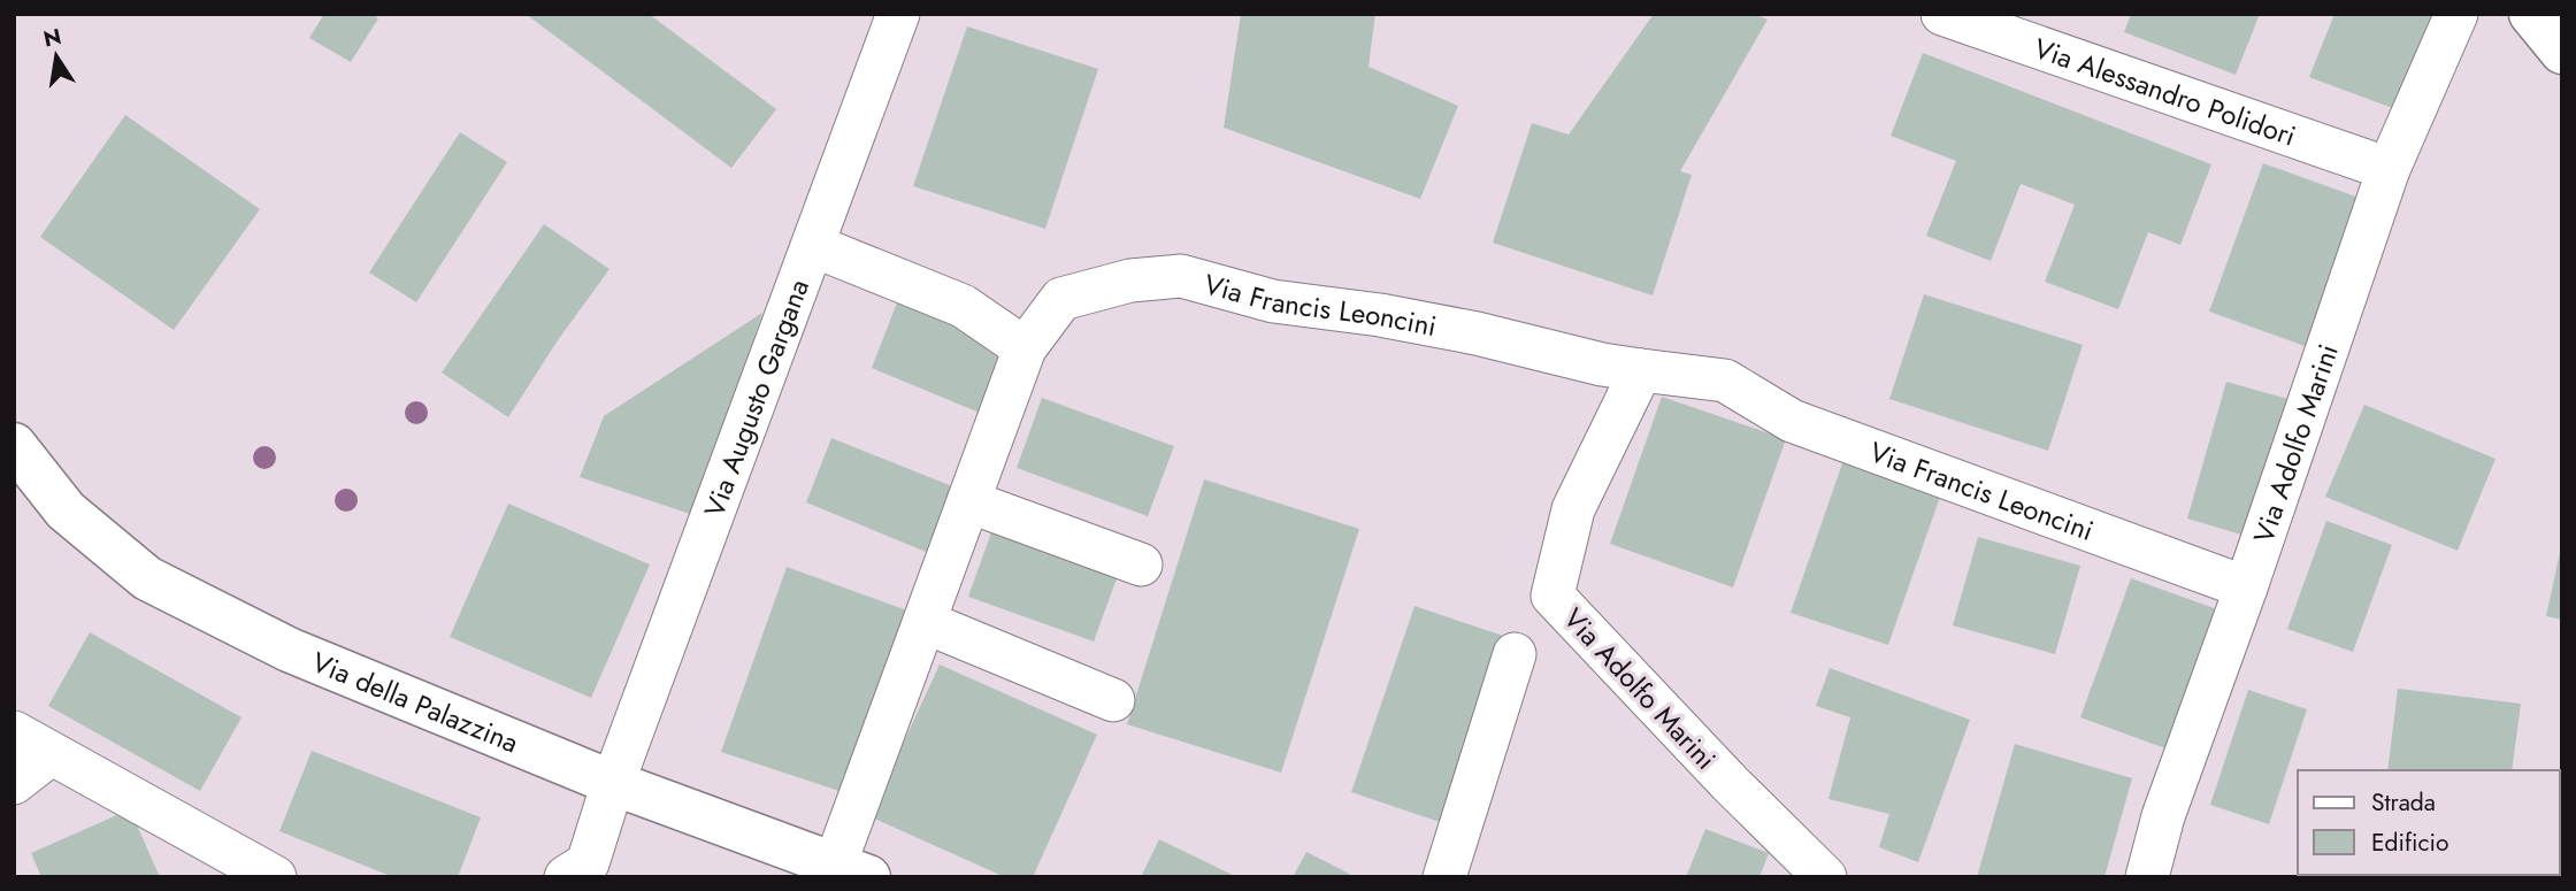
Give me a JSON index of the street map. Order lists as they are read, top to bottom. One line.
{"streets":{"main road":["Via della Palazzina"],"street":["Via Alessandro Polidori","Via Francis Leoncini","Via Augusto Gargana","Via Adolfo Marini"]},"crossings":[["Via Alessandro Polidori","Via Adolfo Marini"],["Via Francis Leoncini","Via Adolfo Marini"],["Via Francis Leoncini","Via della Palazzina"],["Via Augusto Gargana","Via della Palazzina"]],"legend":["Strada","Edificio"],"north":"top"}
